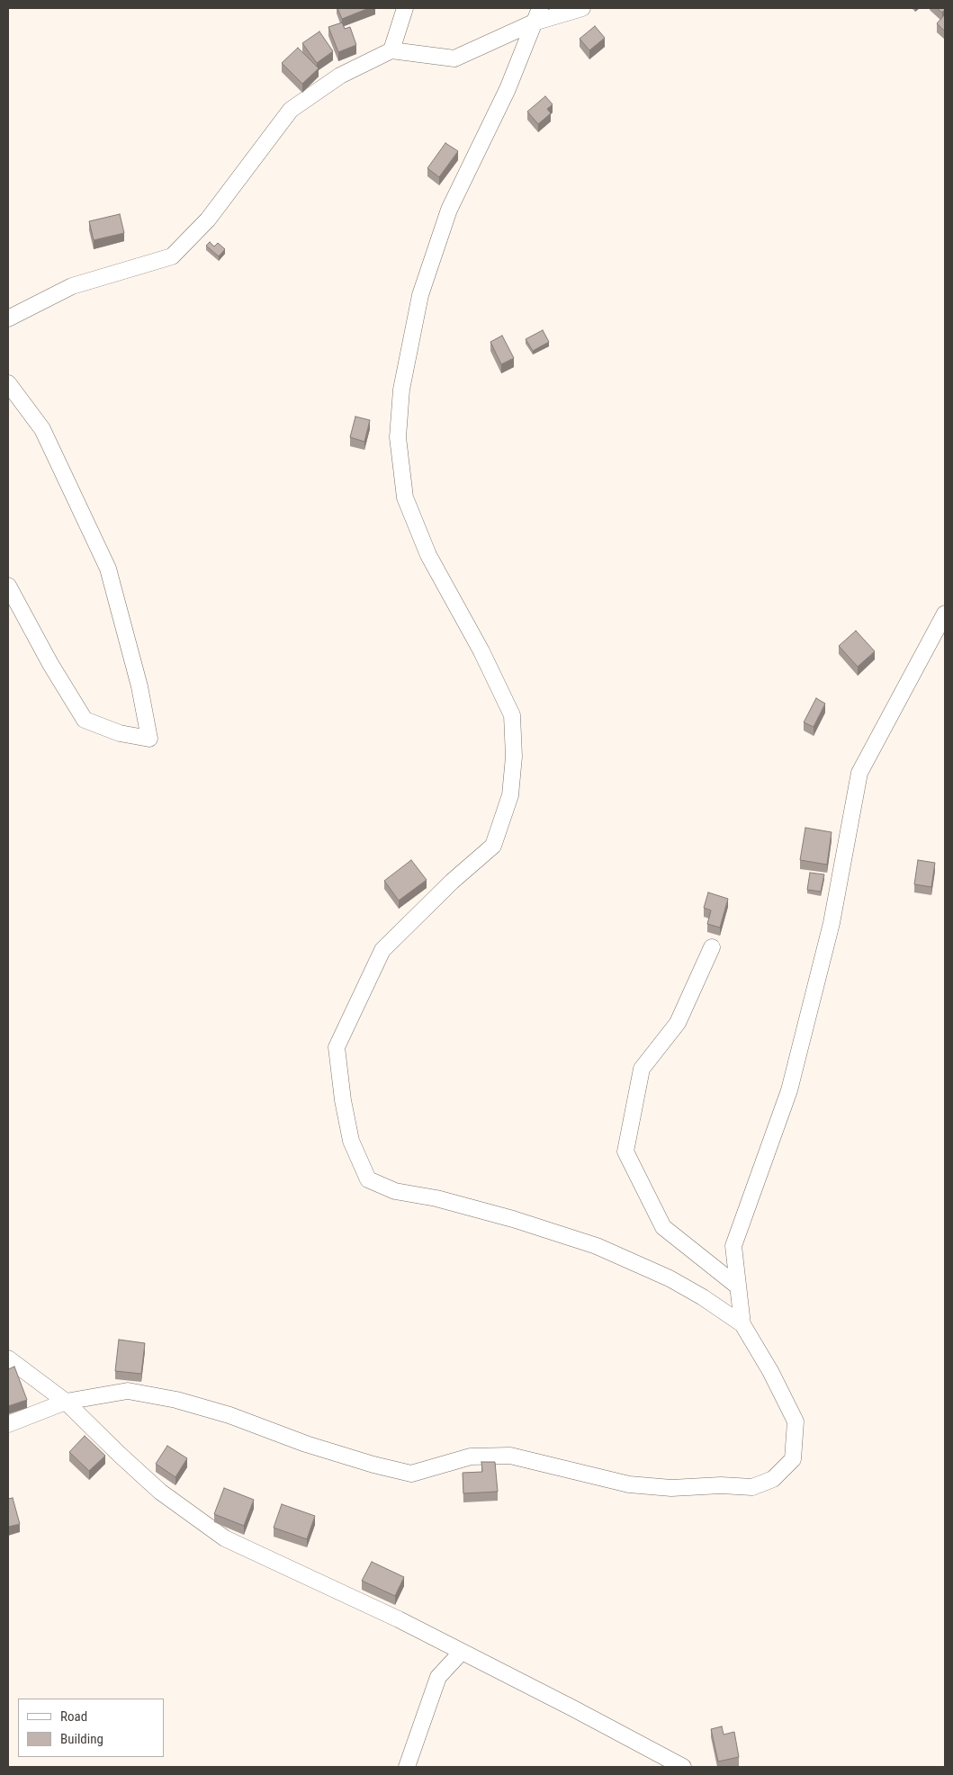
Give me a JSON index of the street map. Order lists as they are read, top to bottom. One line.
{"legend":["Road","Building"]}
